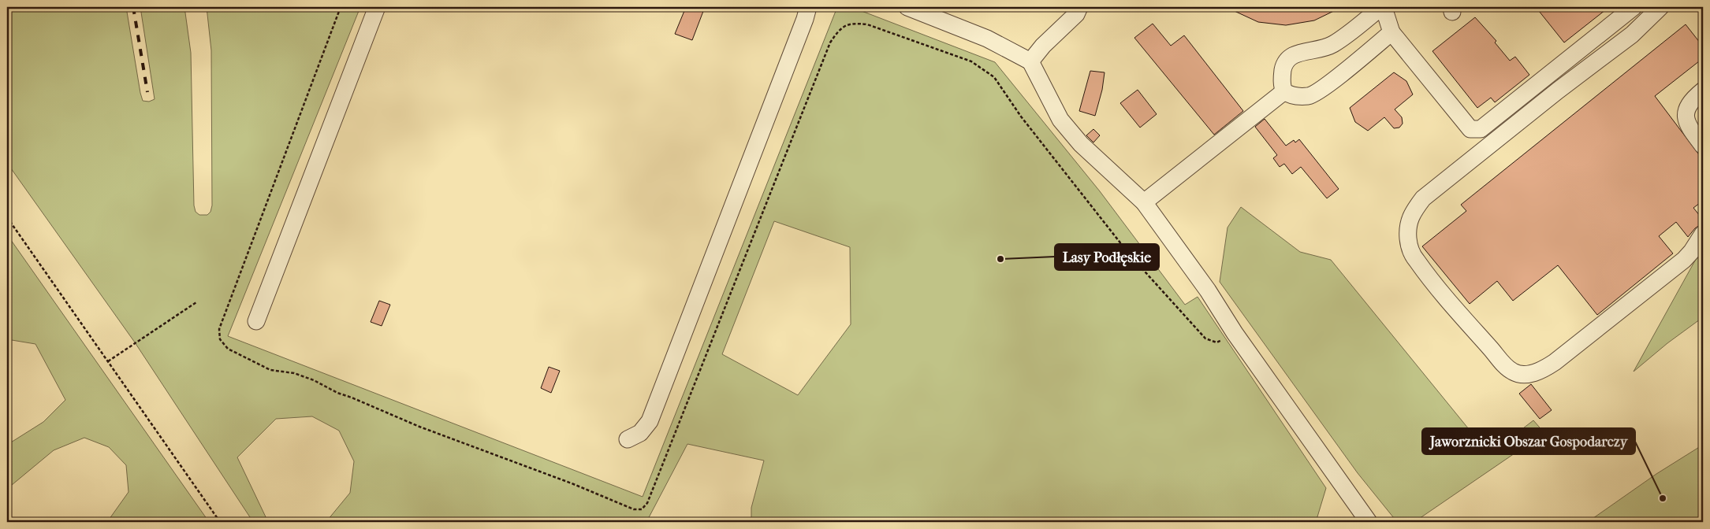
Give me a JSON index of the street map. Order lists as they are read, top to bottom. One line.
{"places":["Lasy Podłęskie","Jaworznicki Obszar Gospodarczy"]}
